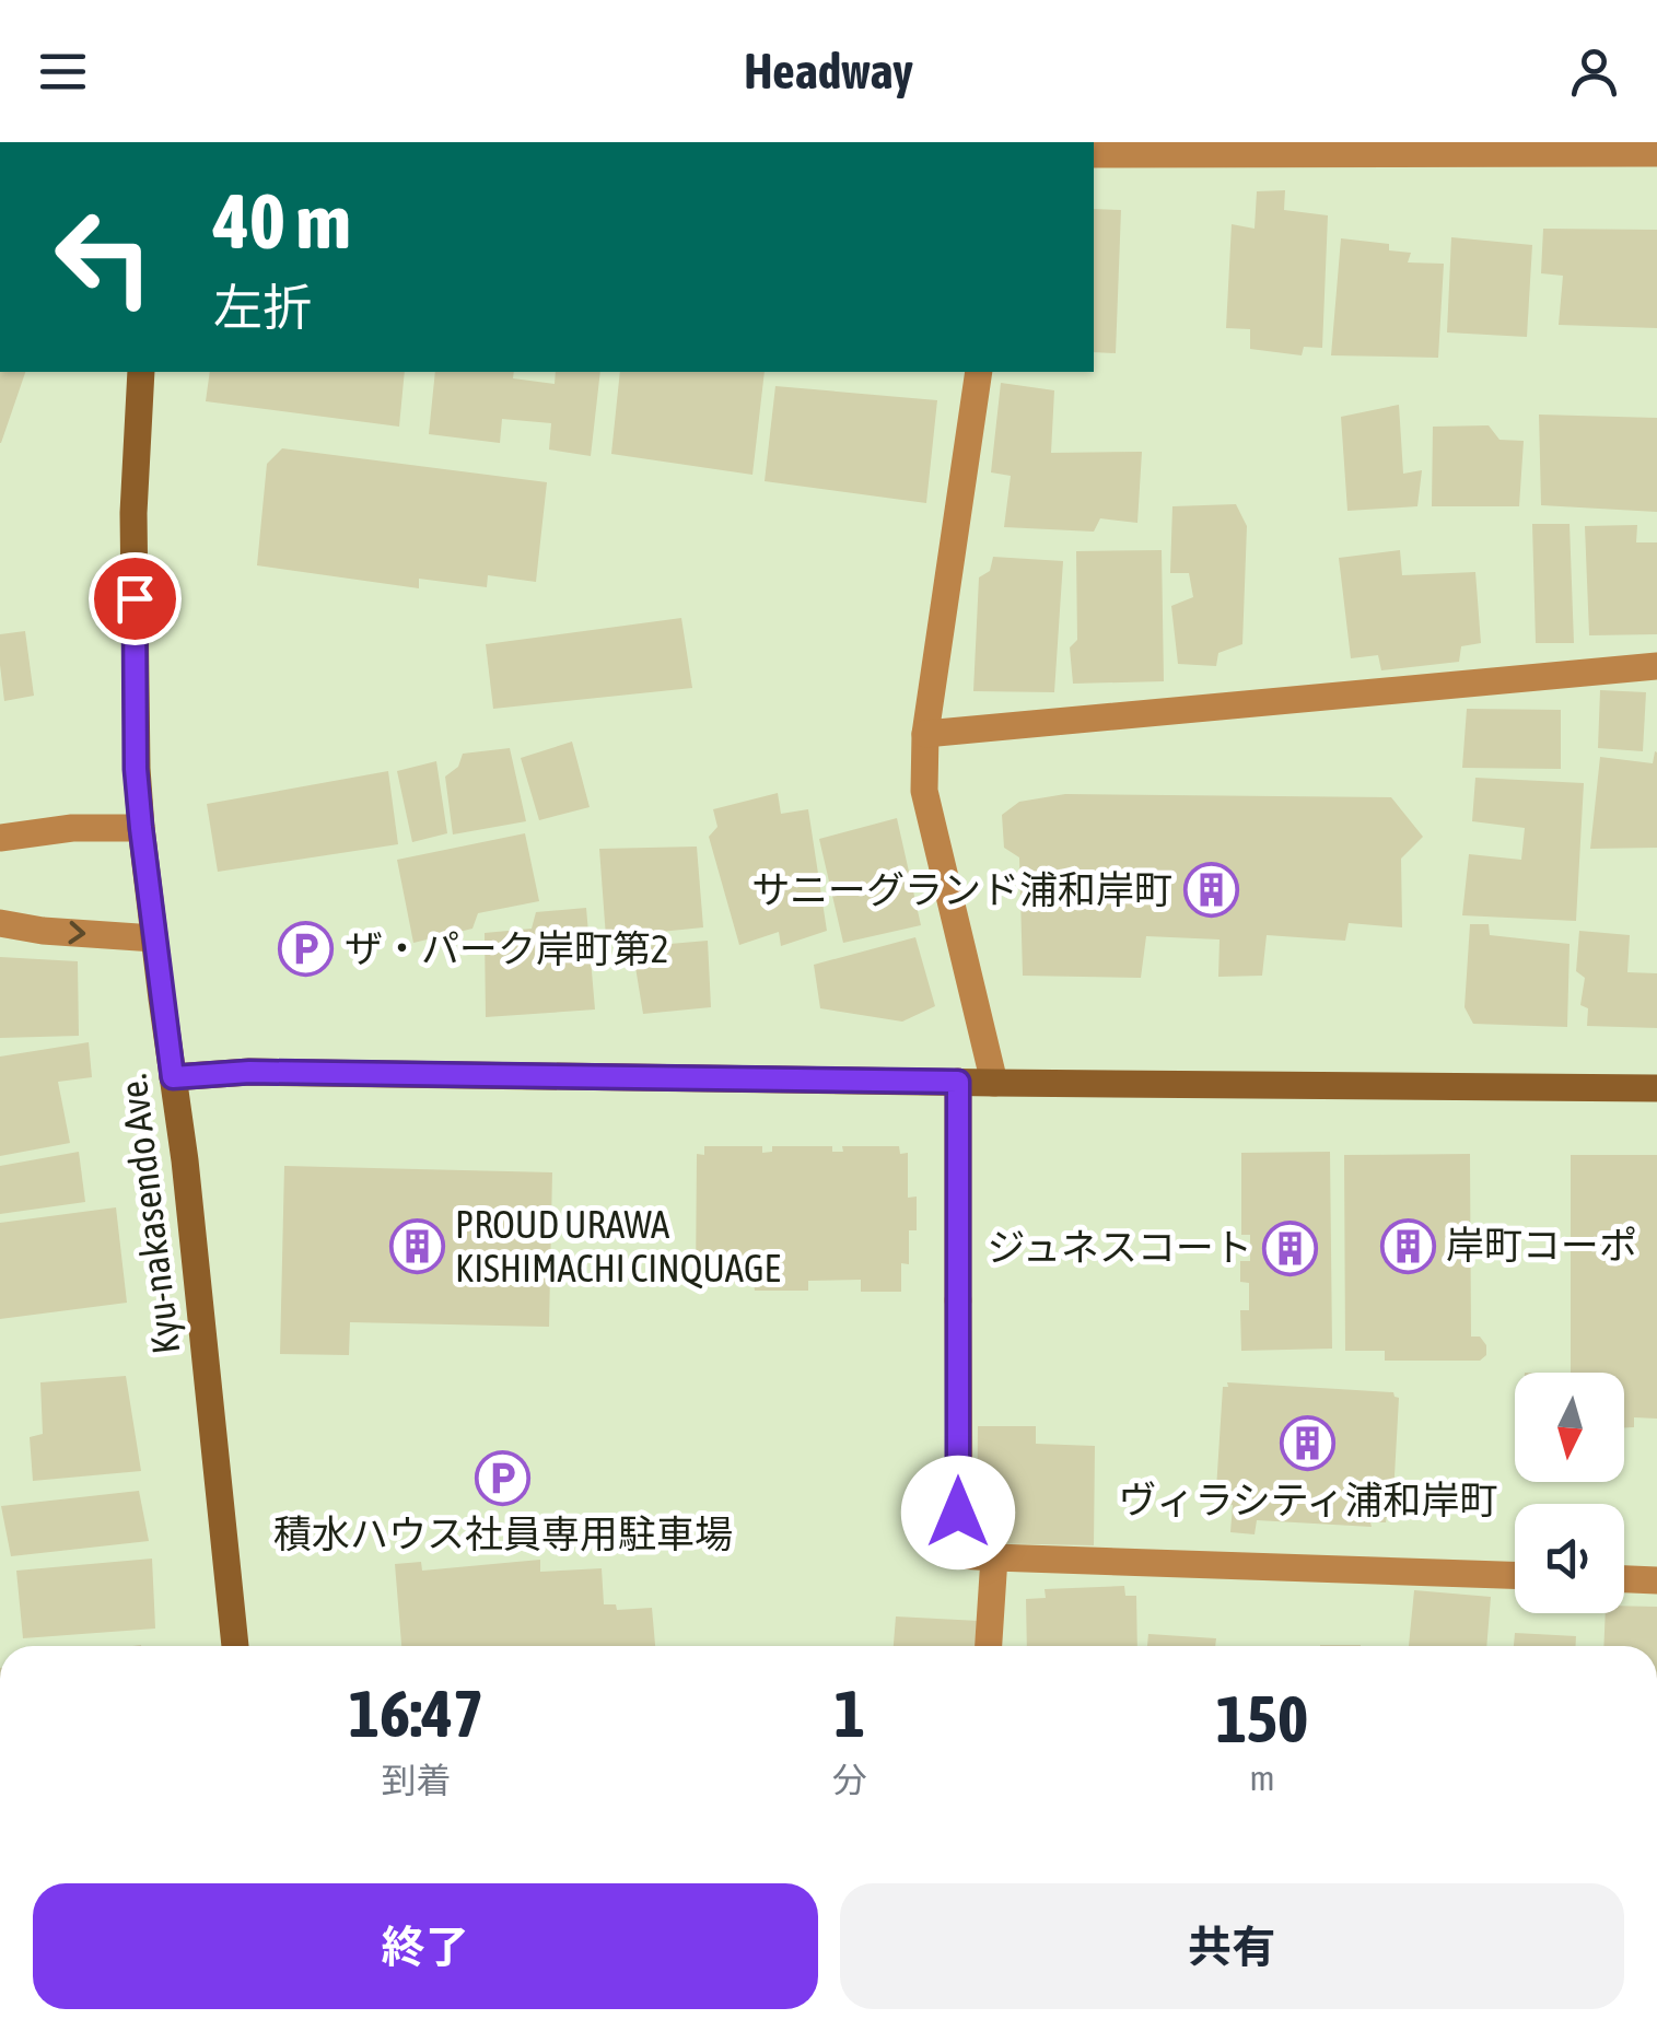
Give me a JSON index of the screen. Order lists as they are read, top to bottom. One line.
{"streets":{"street":["Kyu-nakasendo Ave."]},"places":{"building":["サニーグランド浦和岸町","岸町コーポ","PROUD URAWA KISHIMACHI CINQUAGE","ジュネスコート","ヴィラシティ浦和岸町"],"parking":["ザ・パーク岸町第2","積水ハウス社員専用駐車場"]},"north":"bottom","page":{"header":"Headway","turn":["40 m","左折"],"eta":["16:47","到着","1","分","150","m"],"buttons":["終了","共有"]}}
